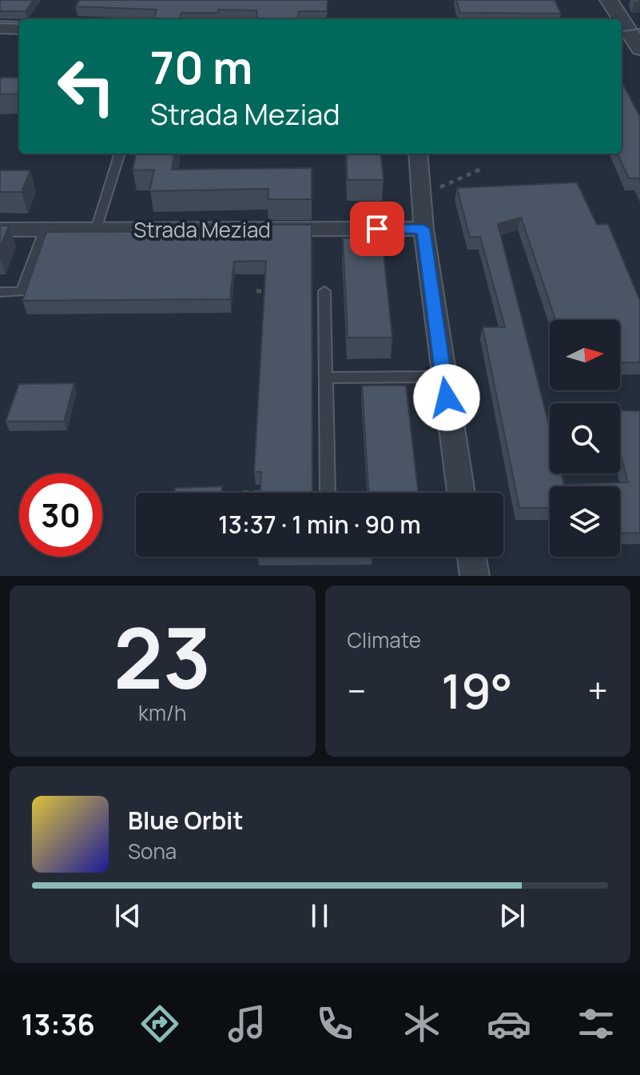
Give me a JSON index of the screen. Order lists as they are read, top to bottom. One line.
{"streets":{"street":["Strada Meziad"]},"north":"right","page":{"turn":["70 m","Strada Meziad"],"limit":"30","trip":"13:37 · 1 min · 90 m","tile":[["23","km/h"],"Climate"],"heat":["−","19°","+"],"song":["Blue Orbit","Sona"],"tabs":"13:36"}}
